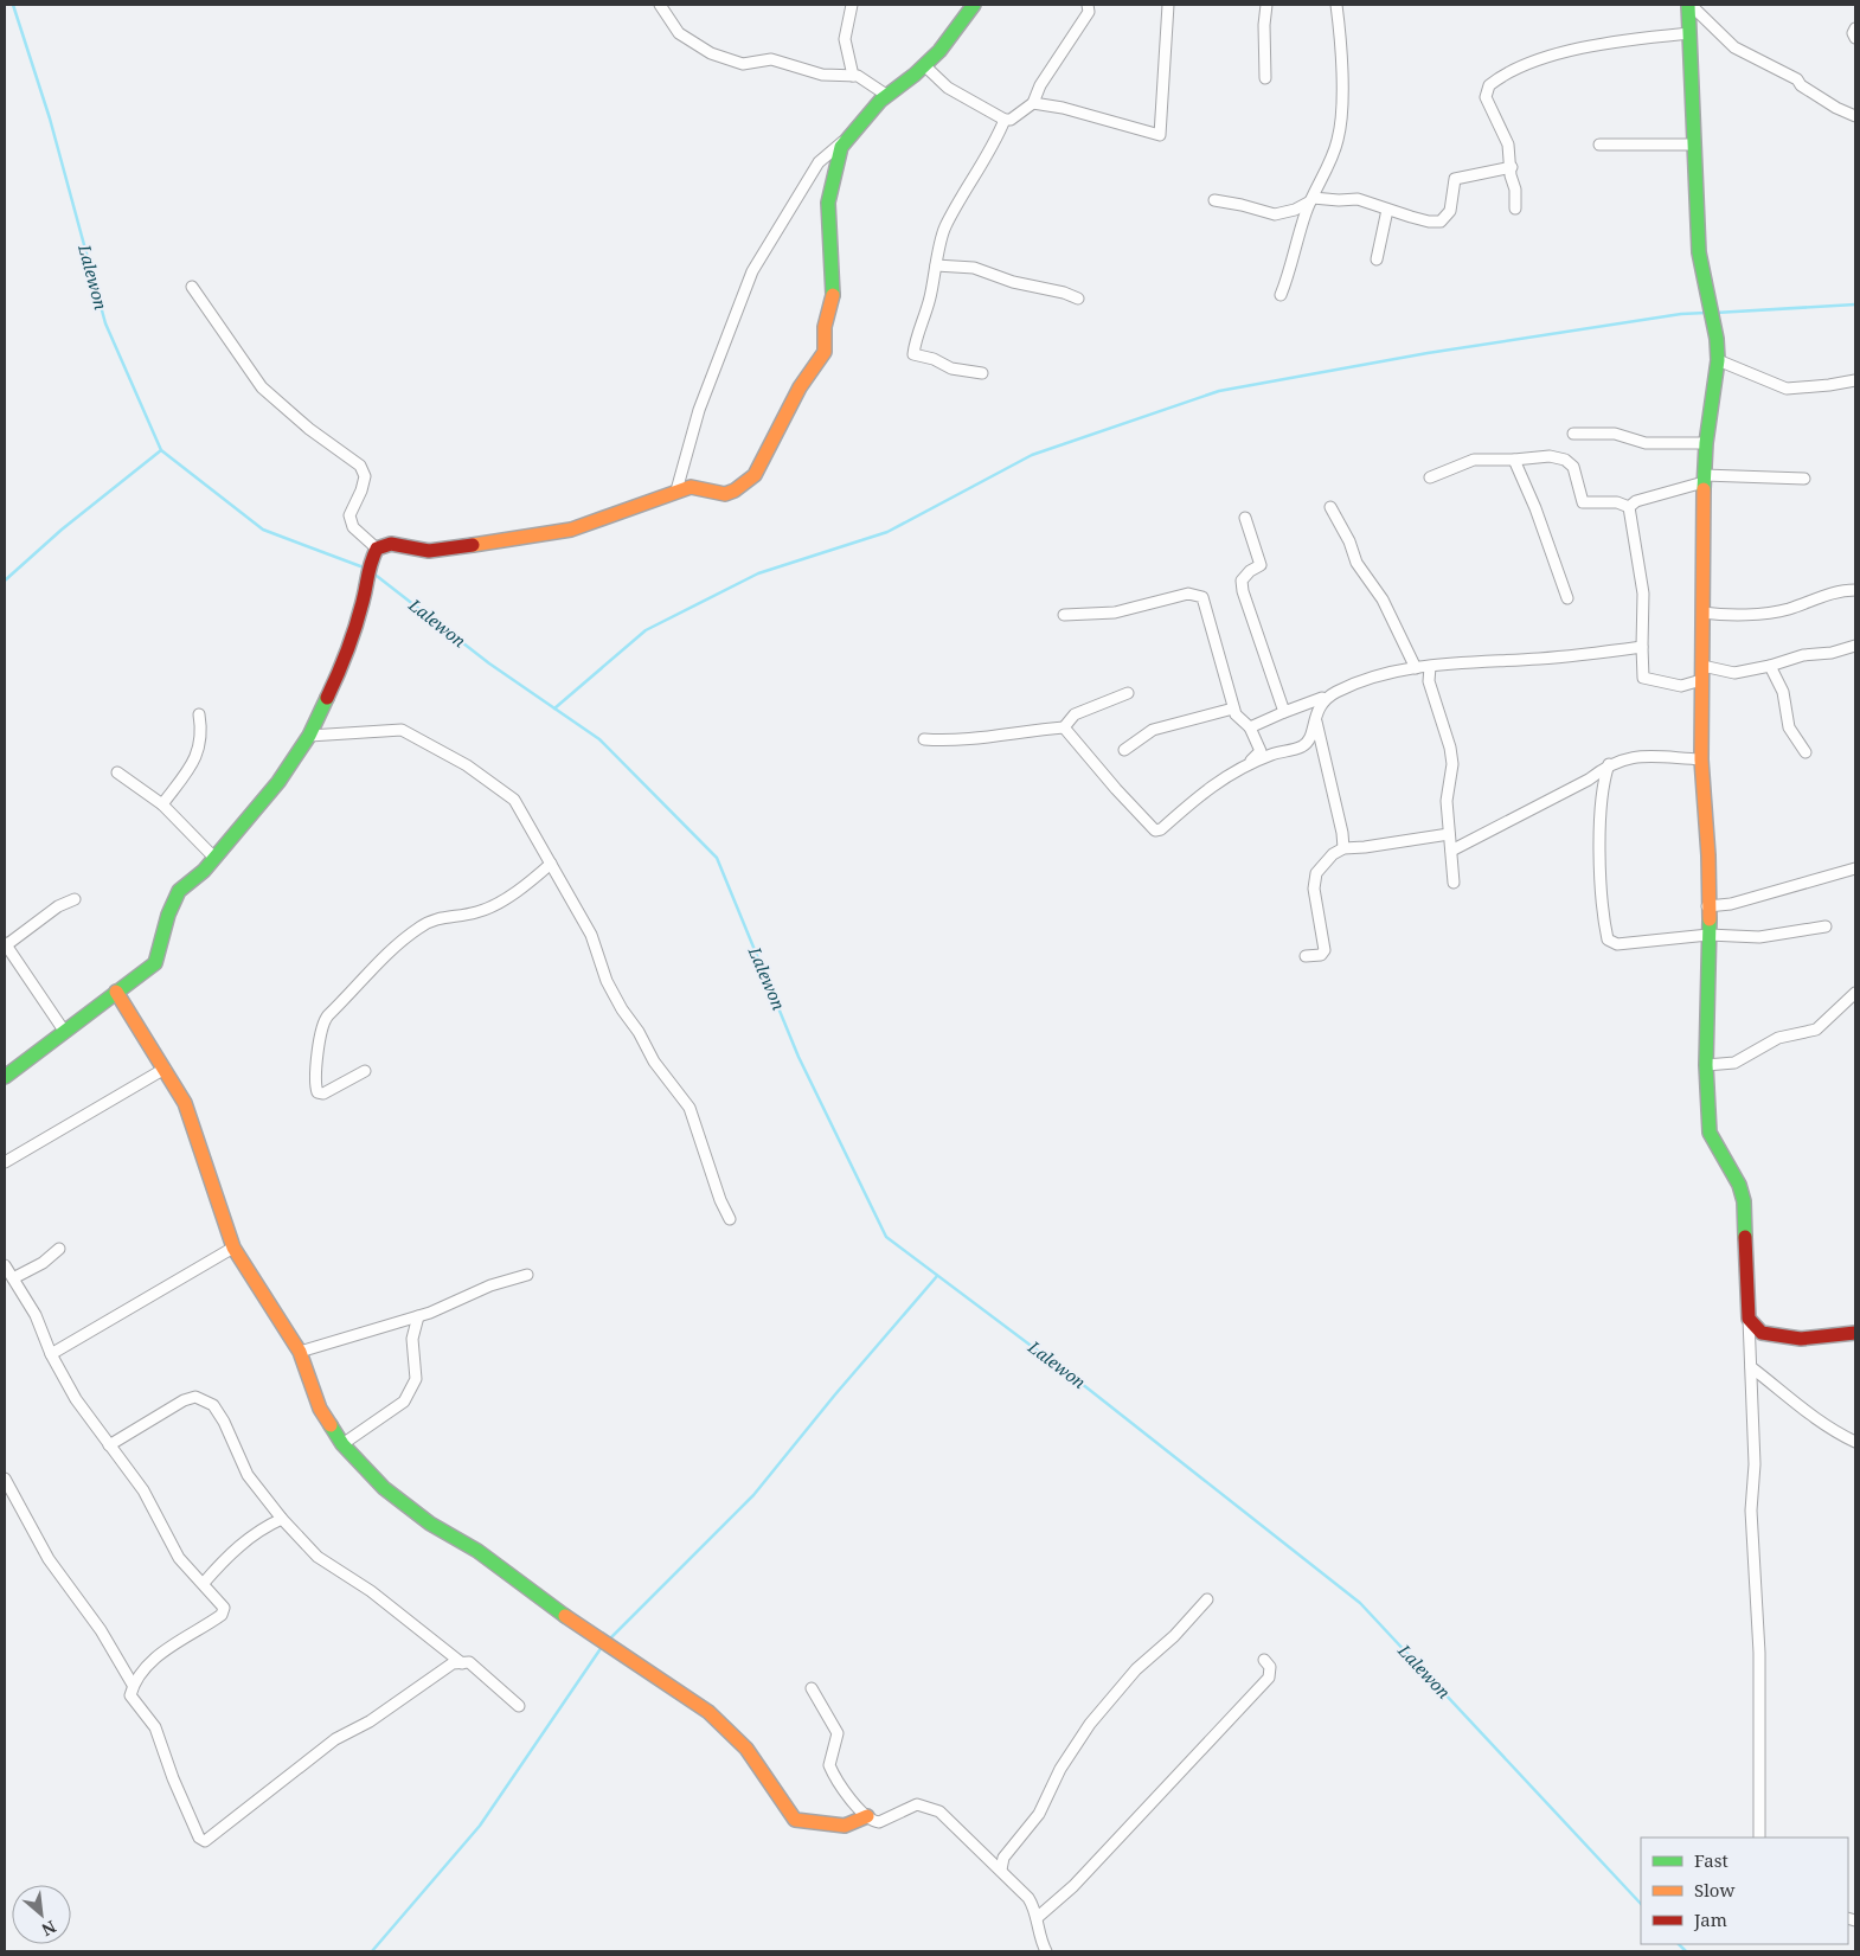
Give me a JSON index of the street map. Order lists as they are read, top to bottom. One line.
{"water":["Lalewon"],"legend":["Fast","Slow","Jam"],"north":"bottom right"}
